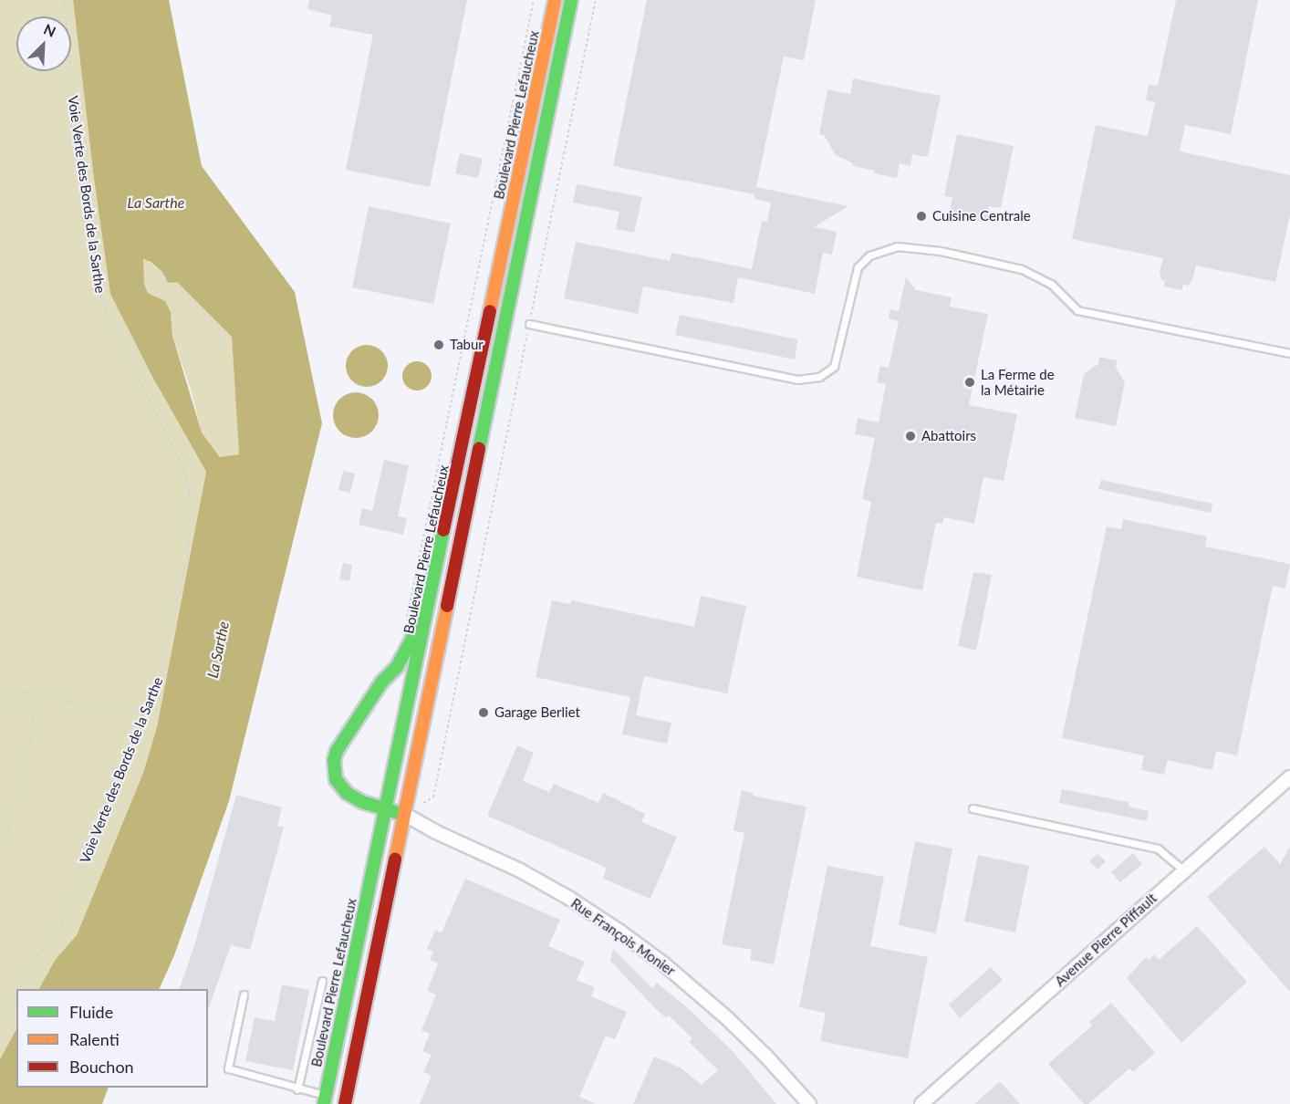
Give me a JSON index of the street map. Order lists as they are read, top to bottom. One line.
{"streets":{"main road":["Boulevard Pierre Lefaucheux"],"street":["Rue François Monier","Avenue Pierre Piffault"],"path":["Voie Verte des Bords de la Sarthe"]},"water":["La Sarthe"],"places":["Cuisine Centrale","Tabur","La Ferme de la Métairie","Abattoirs","Garage Berliet"],"legend":["Fluide","Ralenti","Bouchon"],"north":"top right"}
